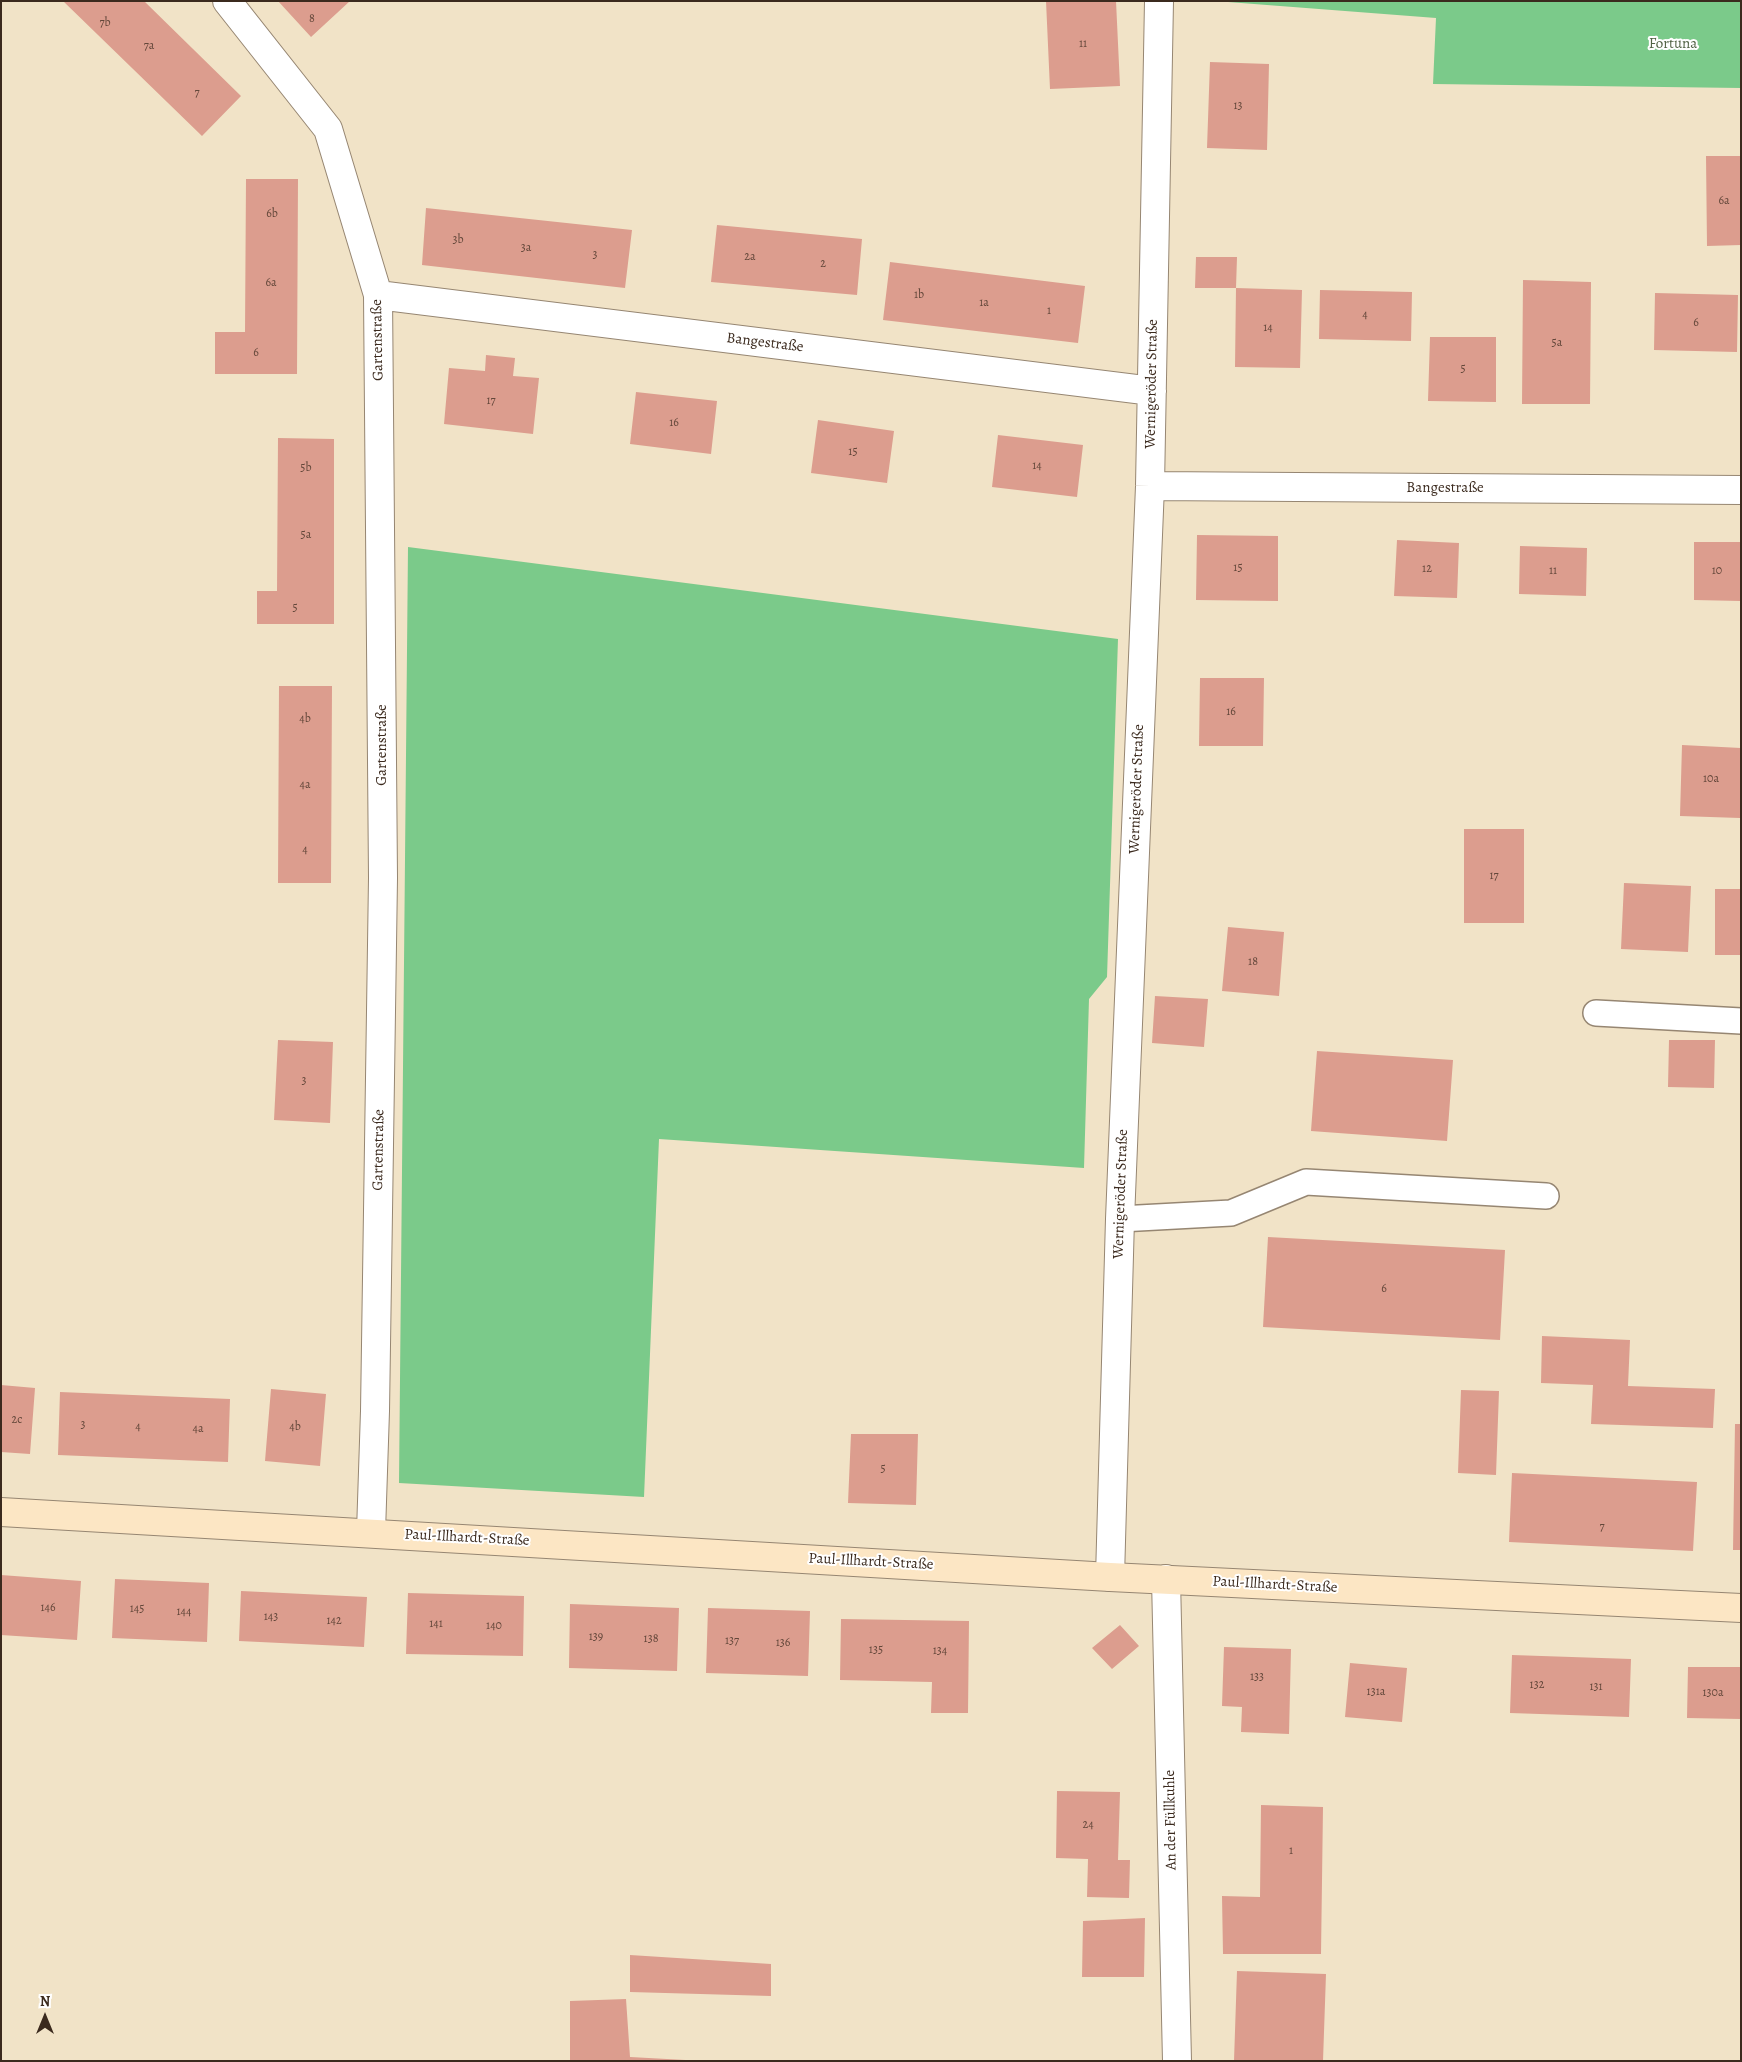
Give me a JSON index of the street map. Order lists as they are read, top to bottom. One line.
{"streets":{"street":["Gartenstraße","Bangestraße","Wernigeröder Straße","Paul-Illhardt-Straße","An der Füllkuhle"]},"crossings":[["Gartenstraße","Bangestraße"],["Gartenstraße","Paul-Illhardt-Straße"],["Bangestraße","Wernigeröder Straße"],["Wernigeröder Straße","Paul-Illhardt-Straße"],["Paul-Illhardt-Straße","An der Füllkuhle"]],"parks":["Fortuna"],"house_numbers":["8","7b","11","7a","7","13","6a","6b","3b","3a","3","2a","2","6a","1b","1a","1","4","6","14","5a","6","5","17","16","15","14","5b","5a","15","12","11","10","5","16","4b","10a","4a","4","17","18","3","6","2c","3","4","4b","4a","5","7","146","145","144","143","142","141","140","139","138","137","136","135","134","133","132","131","131a","130a","24","1"],"north":"top"}
